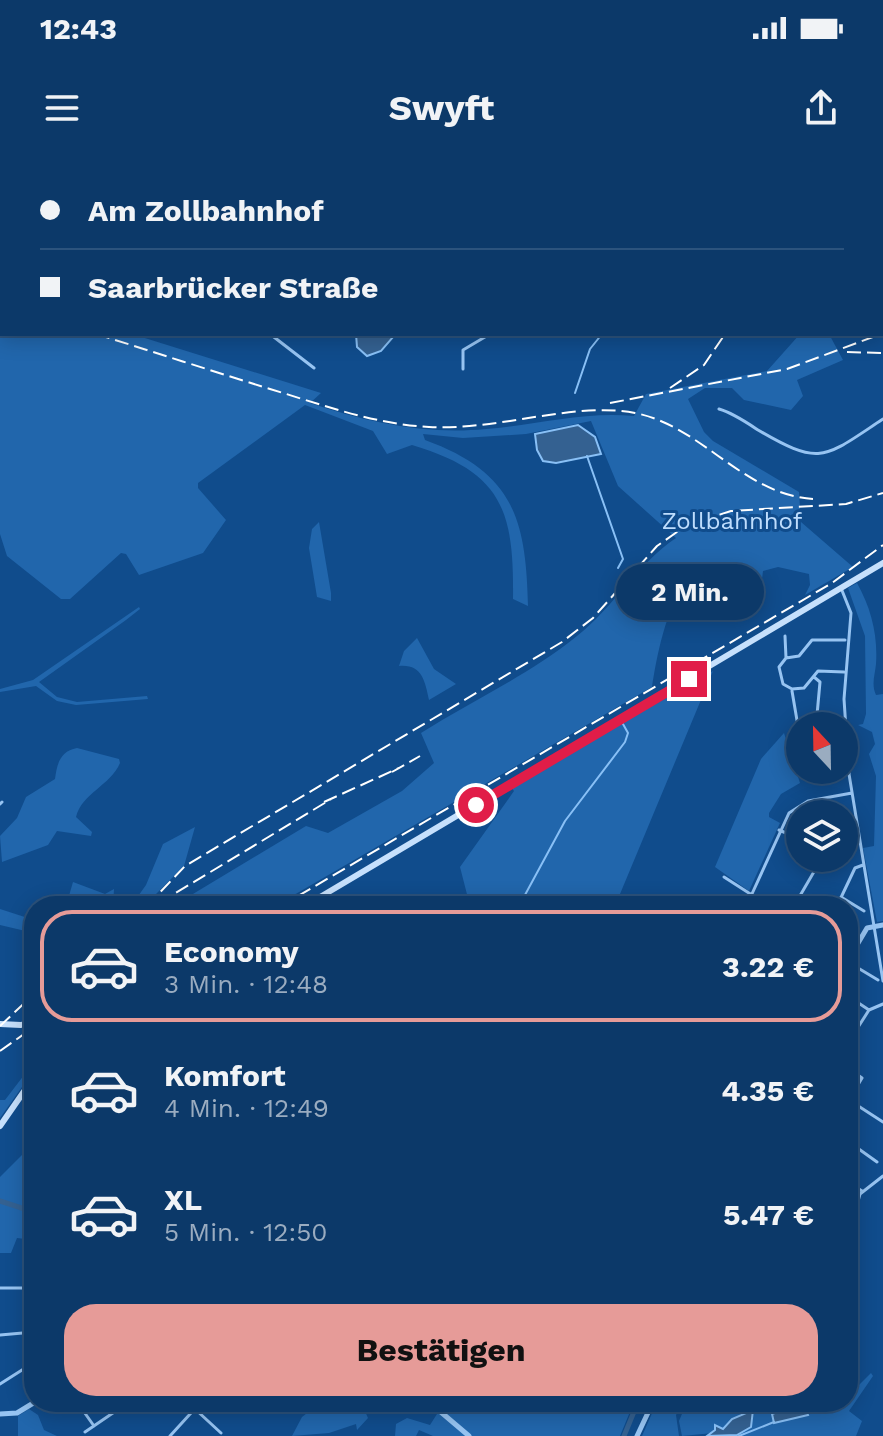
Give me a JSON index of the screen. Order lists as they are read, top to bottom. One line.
{"parks":["Zollbahnhof"],"north":"top","page":{"status":"12:43","header":"Swyft","banner":["Am Zollbahnhof","Saarbrücker Straße"],"bubble":"2 Min.","list":[{"name":"Economy","note":"3 Min. · 12:48","value":"3.22 €"},{"name":"Komfort","note":"4 Min. · 12:49","value":"4.35 €"},{"name":"XL","note":"5 Min. · 12:50","value":"5.47 €"}],"buttons":"Bestätigen"}}
